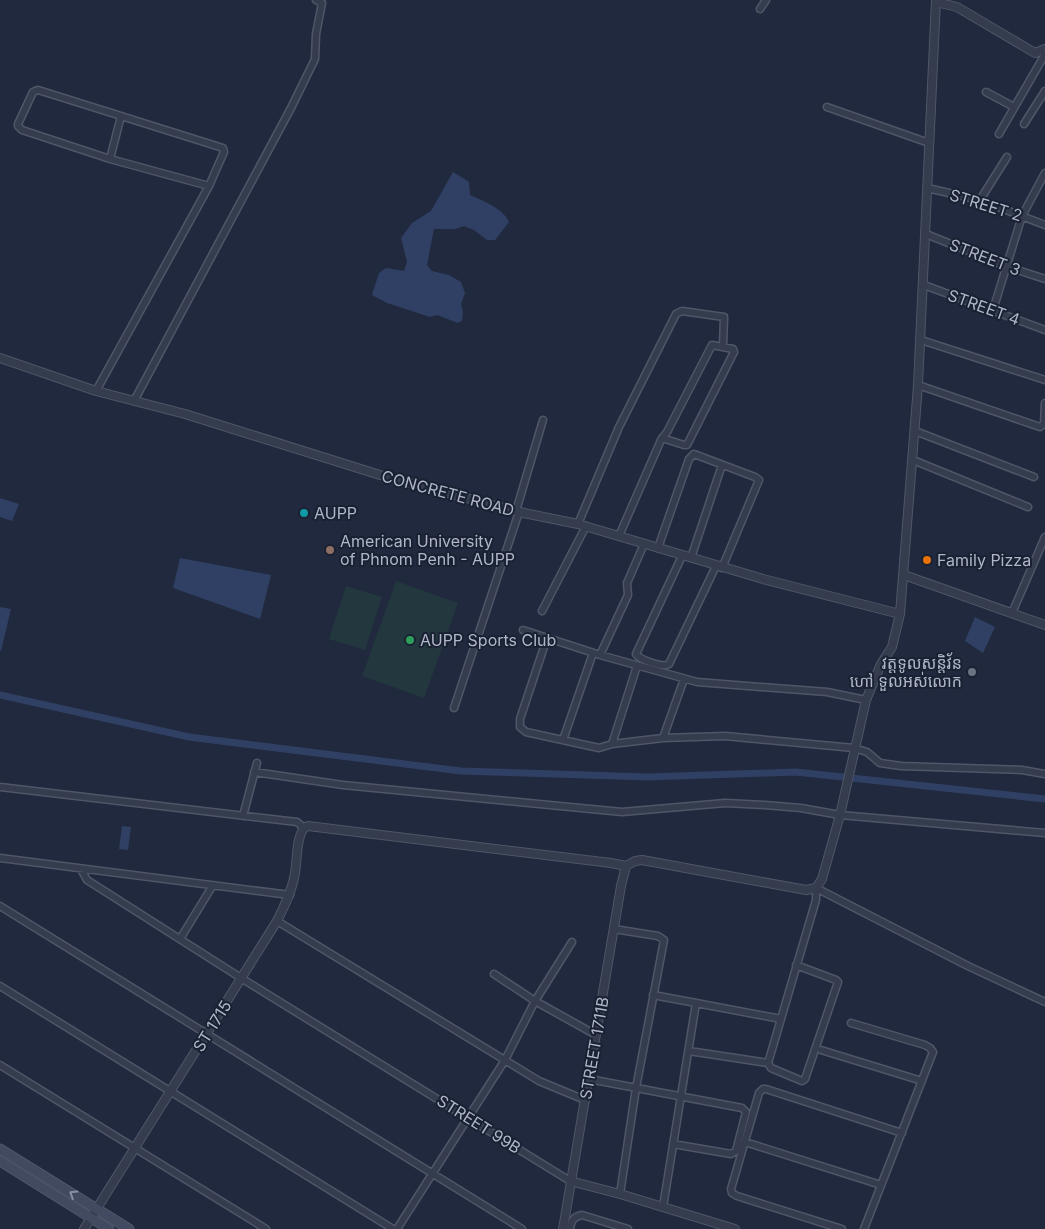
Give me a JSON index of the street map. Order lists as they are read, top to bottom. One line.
{"streets":{"street":["STREET 2","STREET 3","STREET 4","CONCRETE ROAD","ST 1715","STREET 1711B","STREET 99B"]},"crossings":[["ST 1715","STREET 99B"],["STREET 1711B","STREET 99B"]],"places":["AUPP","American University of Phnom Penh - AUPP","Family Pizza","AUPP Sports Club","វត្តទូលសន្តិវ័ន ហៅ ទួលអស់លោក"]}
